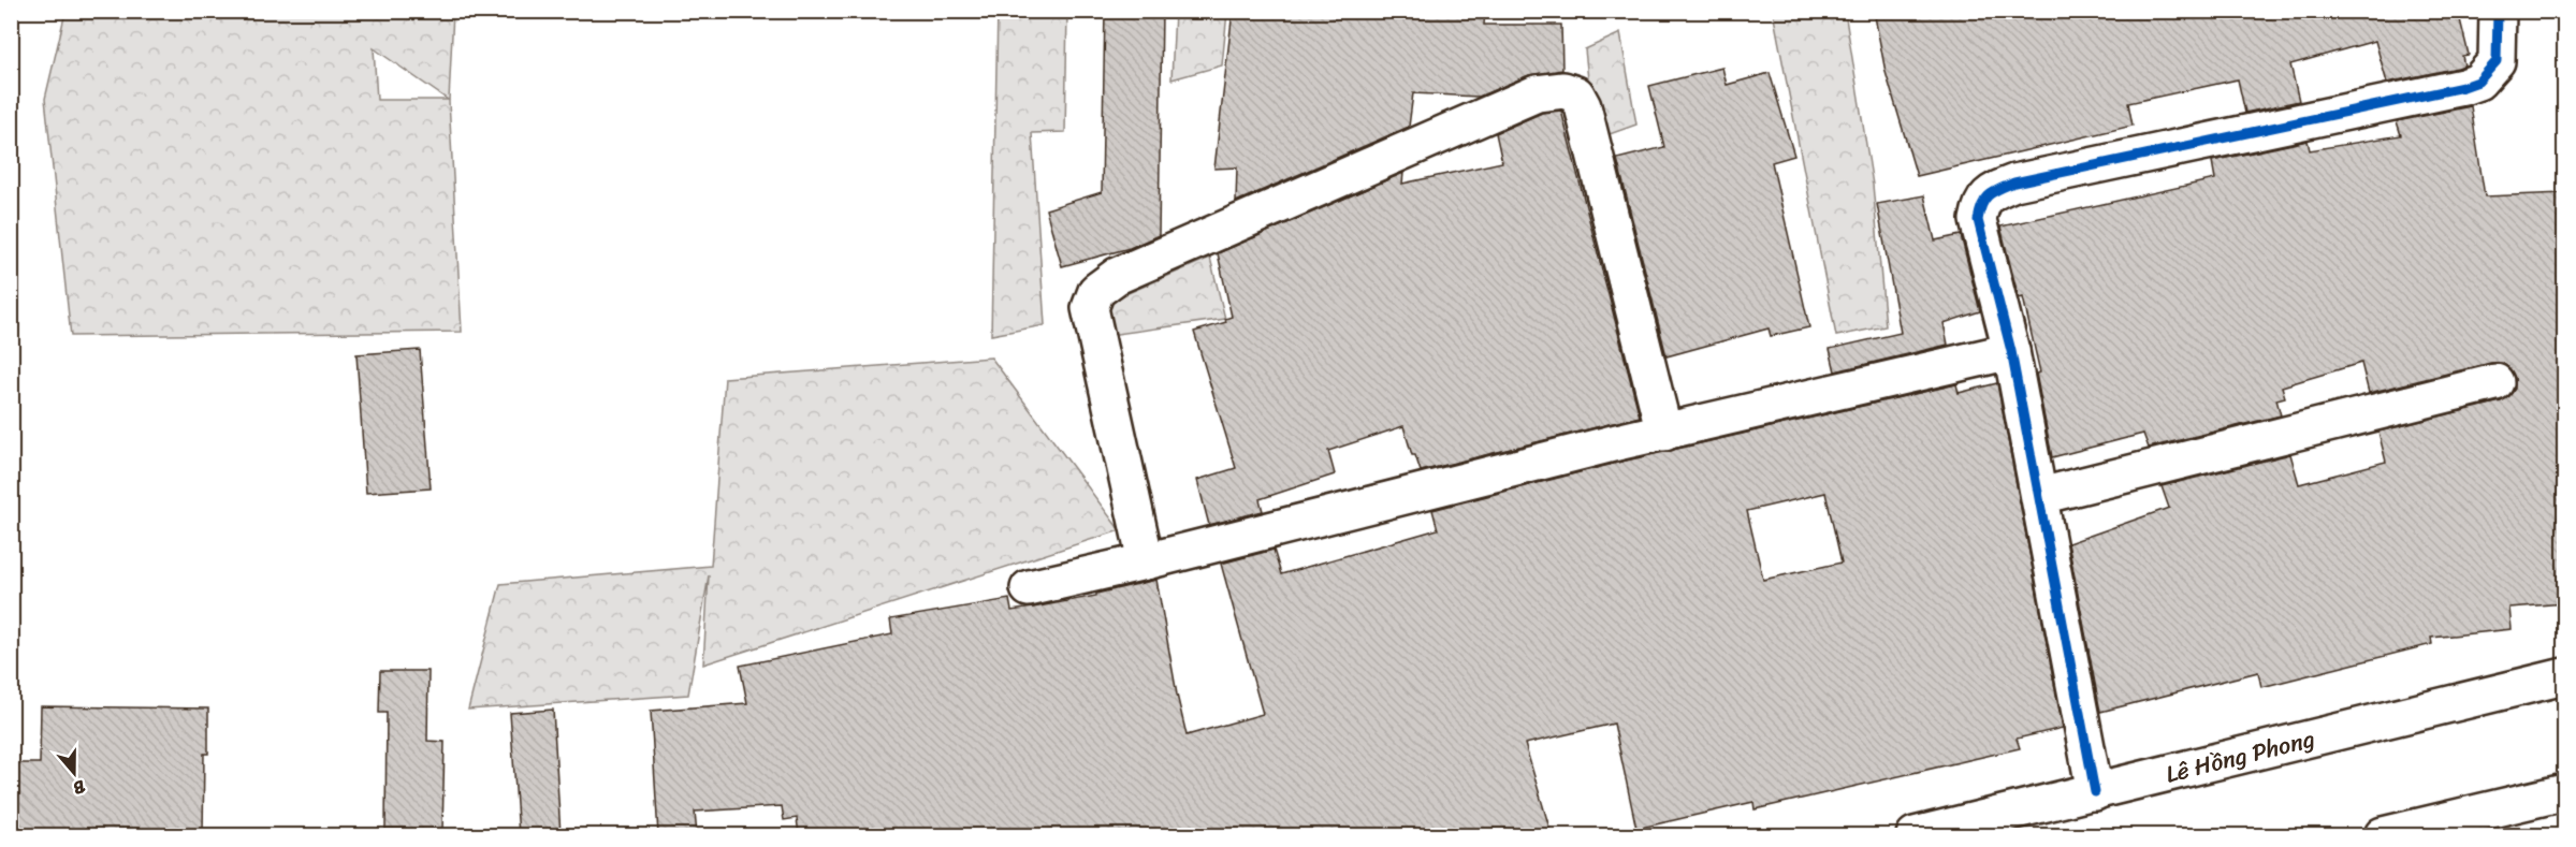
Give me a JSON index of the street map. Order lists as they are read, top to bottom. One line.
{"streets":{"main road":["Lê Hồng Phong"]},"north":"bottom"}
